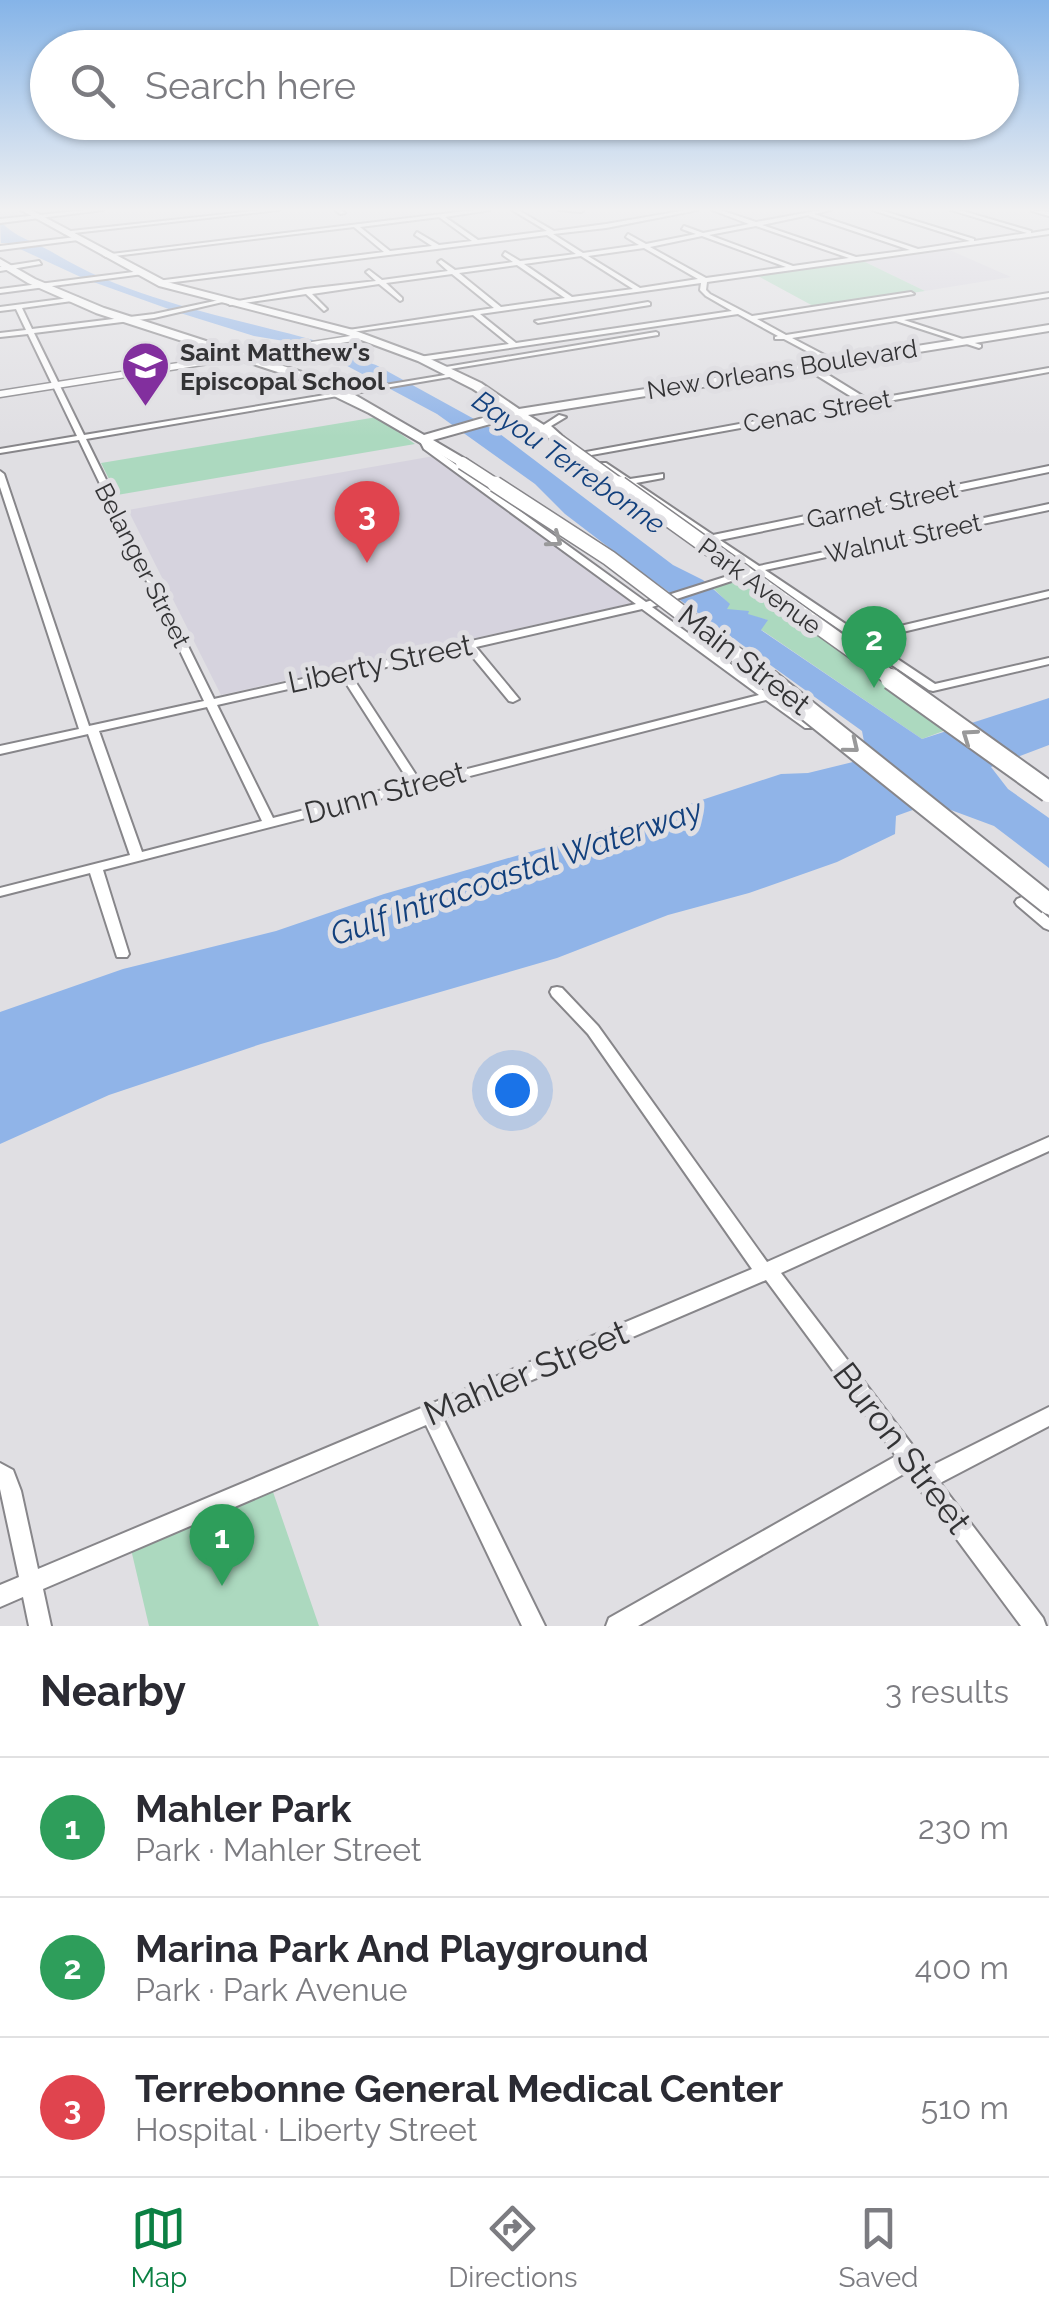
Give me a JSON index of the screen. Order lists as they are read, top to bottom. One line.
{"streets":{"main road":["New Orleans Boulevard","Park Avenue","Main Street"],"street":["Cenac Street","Garnet Street","Walnut Street","Belanger Street","Liberty Street","Dunn Street","Mahler Street","Buron Street"]},"crossings":[["New Orleans Boulevard","Park Avenue"],["Walnut Street","Liberty Street"],["Belanger Street","Liberty Street"],["Belanger Street","Dunn Street"],["Main Street","Liberty Street"],["Main Street","Dunn Street"],["Mahler Street","Buron Street"]],"one_way":["Park Avenue","Main Street"],"water":["Bayou Terrebonne","Gulf Intracoastal Waterway"],"places":{"school or university":["Saint Matthew's Episcopal School"]},"page":{"search":"Search here","pins":["3","2","1"],"heading":["Nearby","3 results"],"list":[{"mark":"1","name":"Mahler Park","note":"Park · Mahler Street","value":"230 m"},{"mark":"2","name":"Marina Park And Playground","note":"Park · Park Avenue","value":"400 m"},{"mark":"3","name":"Terrebonne General Medical Center","note":"Hospital · Liberty Street","value":"510 m"}],"nav":["Map","Directions","Saved"]}}
